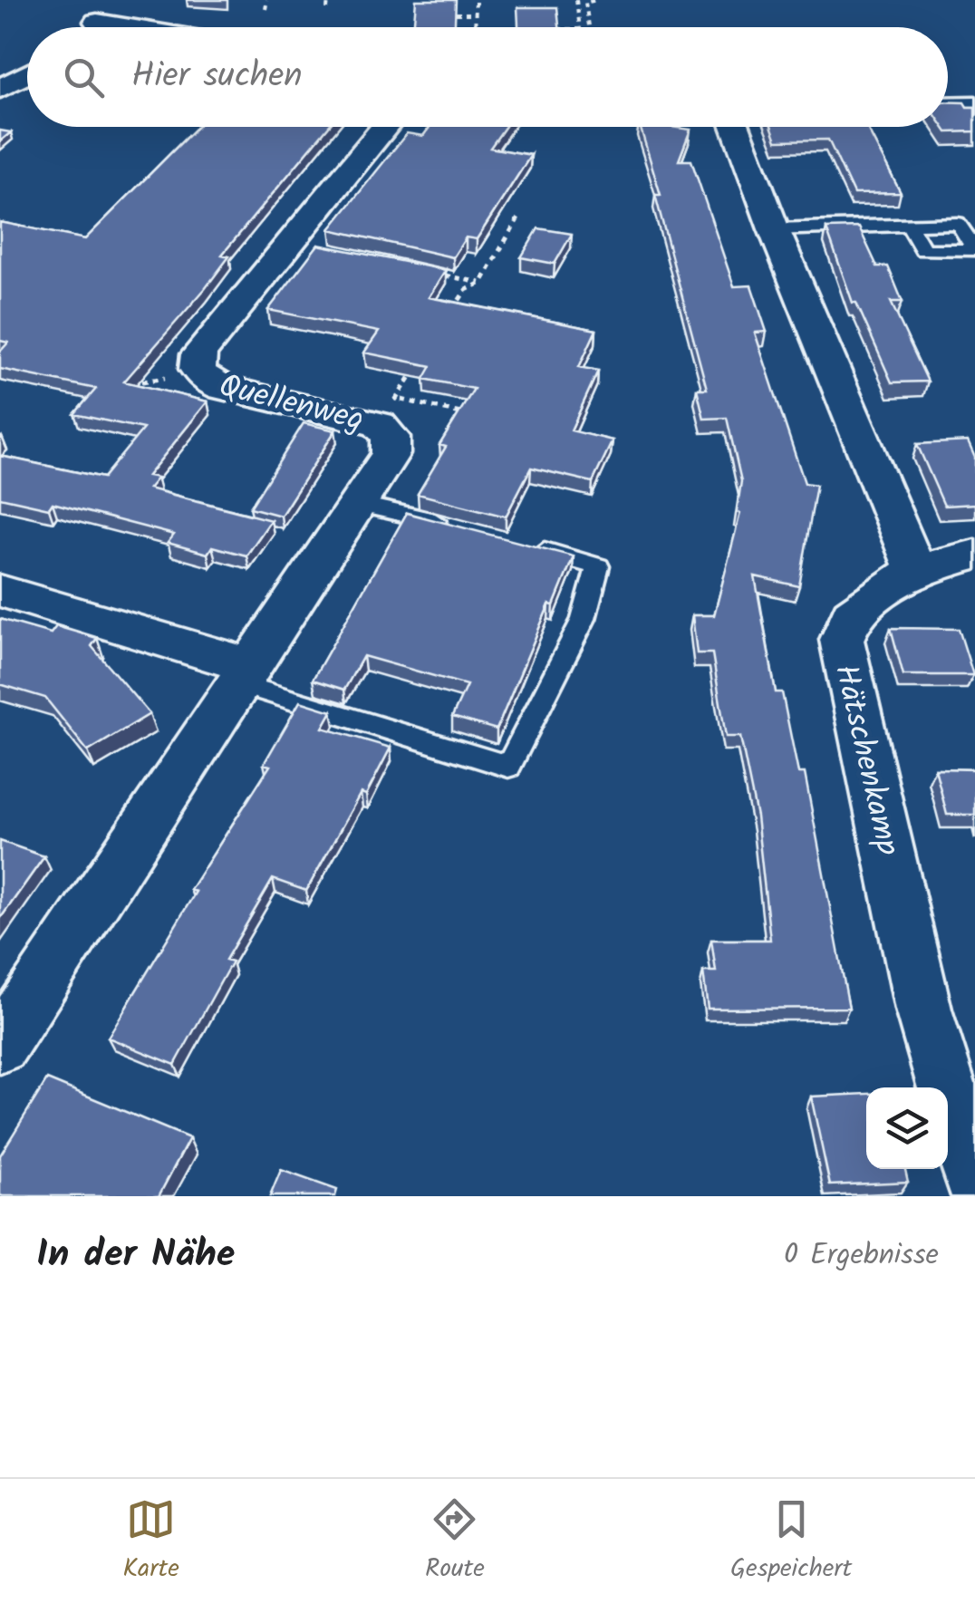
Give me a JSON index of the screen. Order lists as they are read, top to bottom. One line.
{"streets":{"street":["Quellenweg","Hätschenkamp"]},"page":{"search":"Hier suchen","heading":["In der Nähe","0 Ergebnisse"],"nav":["Karte","Route","Gespeichert"]}}
